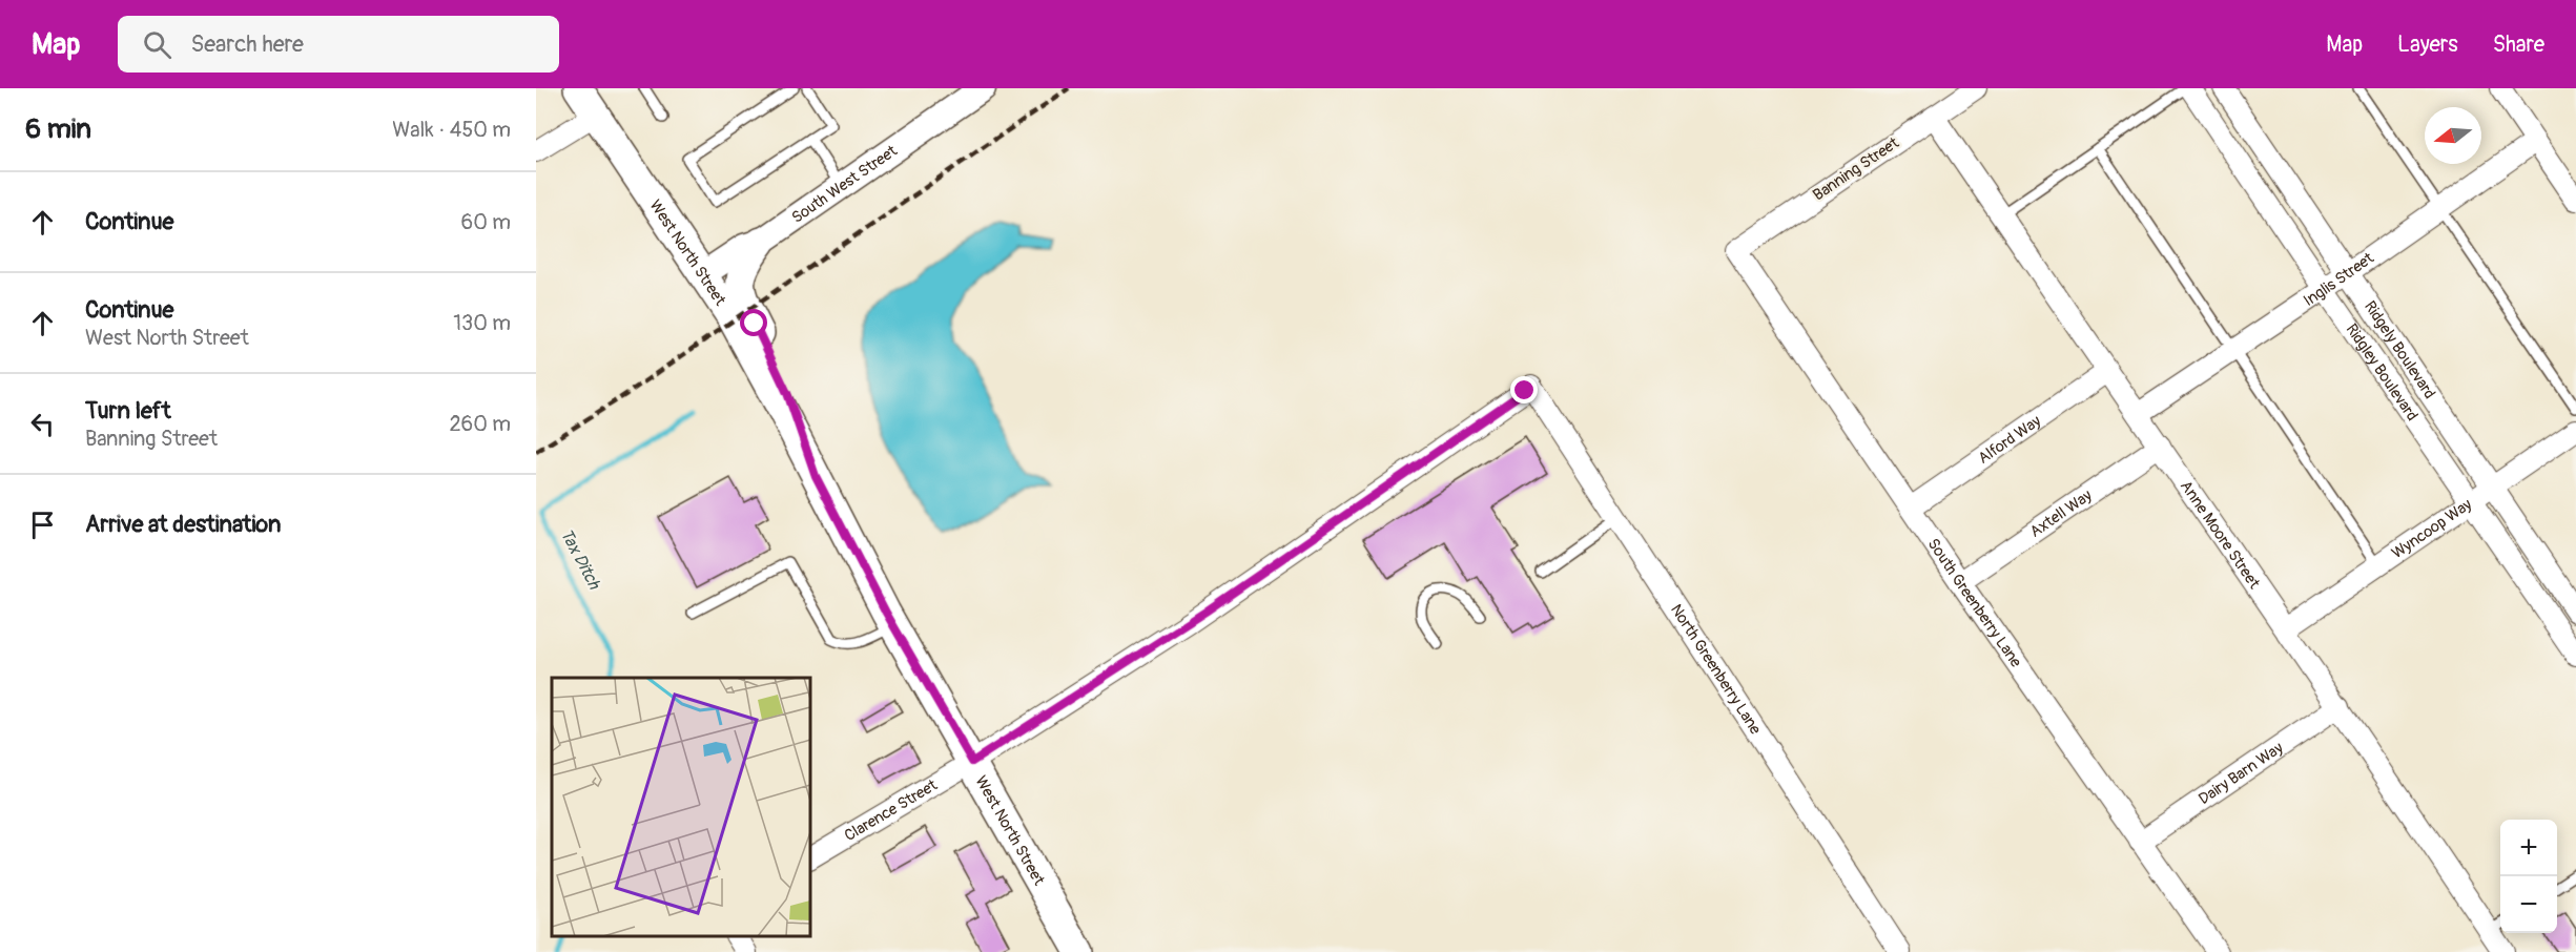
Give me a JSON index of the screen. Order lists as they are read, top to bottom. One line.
{"streets":{"main road":["West North Street"],"street":["Banning Street","South West Street","Inglis Street","Ridgely Boulevard","Ridgley Boulevard","Alford Way","Axtell Way","Wyncoop Way","Anne Moore Street","South Greenberry Lane","North Greenberry Lane","Dairy Barn Way","Clarence Street"]},"crossings":[["Banning Street","Anne Moore Street"],["Banning Street","South Greenberry Lane"],["South West Street","West North Street"],["West North Street","North Greenberry Lane"],["West North Street","Clarence Street"],["Inglis Street","Ridgely Boulevard"],["Inglis Street","Ridgley Boulevard"],["Inglis Street","Anne Moore Street"],["Ridgely Boulevard","Wyncoop Way"],["Ridgley Boulevard","Wyncoop Way"],["Alford Way","Anne Moore Street"],["Alford Way","South Greenberry Lane"],["Axtell Way","Anne Moore Street"],["Axtell Way","South Greenberry Lane"],["Wyncoop Way","Anne Moore Street"],["Anne Moore Street","Dairy Barn Way"],["South Greenberry Lane","Dairy Barn Way"],["North Greenberry Lane","Clarence Street"]],"water":["Tax Ditch"],"north":"left","page":{"header":"Map","search":"Search here","nav":["Map","Layers","Share"],"heading":["6 min","Walk · 450 m"],"list":[["Continue","60 m"],["Continue","West North Street","130 m"],["Turn left","Banning Street","260 m"],"Arrive at destination"],"map_buttons":["+","−"]}}
